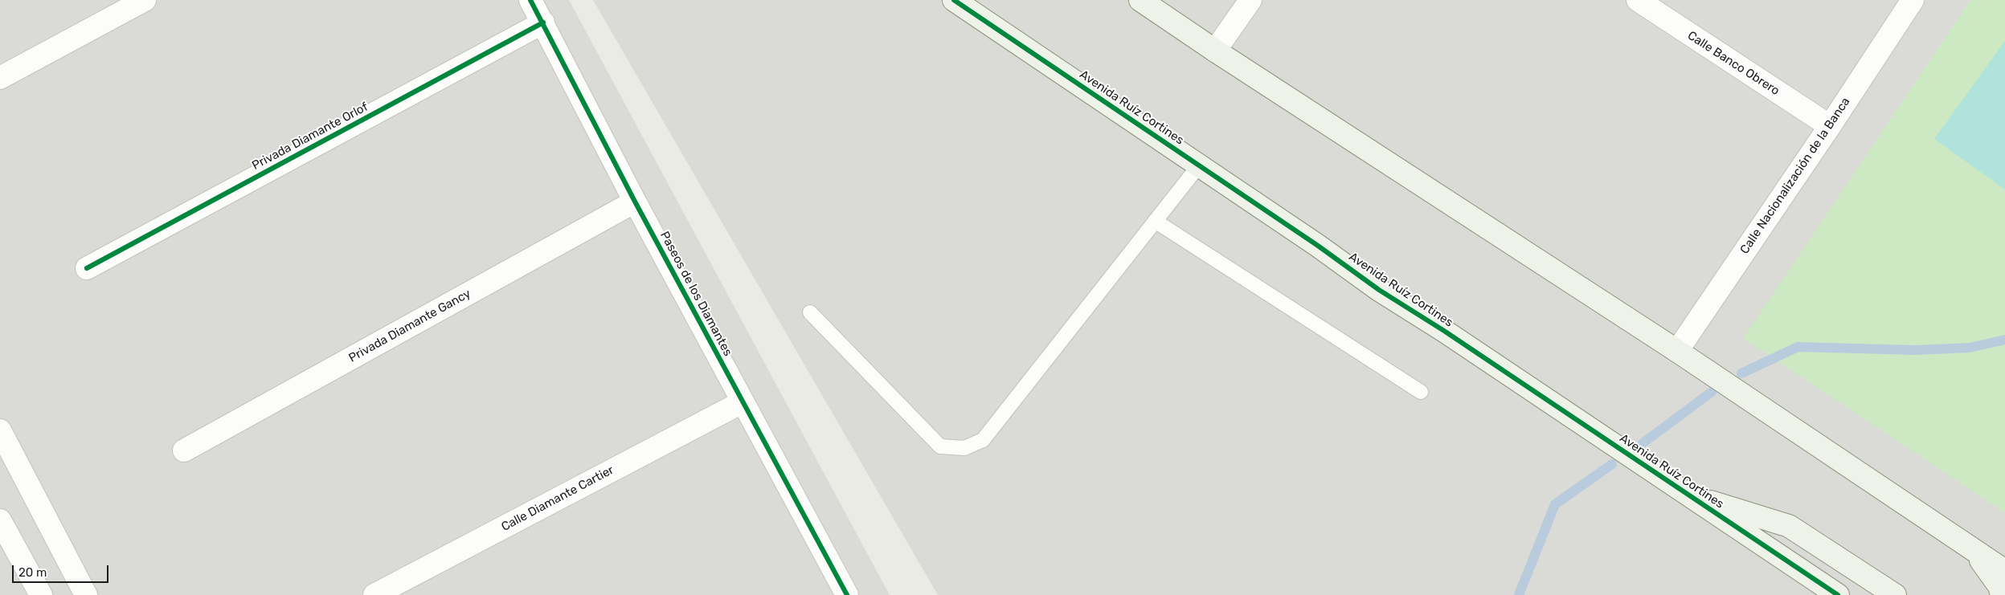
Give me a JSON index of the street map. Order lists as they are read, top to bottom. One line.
{"streets":{"street":["Calle Banco Obrero","Avenida Ruíz Cortines","Privada Diamante Orlof","Calle Nacionalización de la Banca","Paseos de los Diamantes","Privada Diamante Gancy","Calle Diamante Cartier"]},"crossings":[["Calle Banco Obrero","Calle Nacionalización de la Banca"],["Privada Diamante Orlof","Paseos de los Diamantes"],["Paseos de los Diamantes","Privada Diamante Gancy"],["Paseos de los Diamantes","Calle Diamante Cartier"]],"scale_bar":"20 m"}
